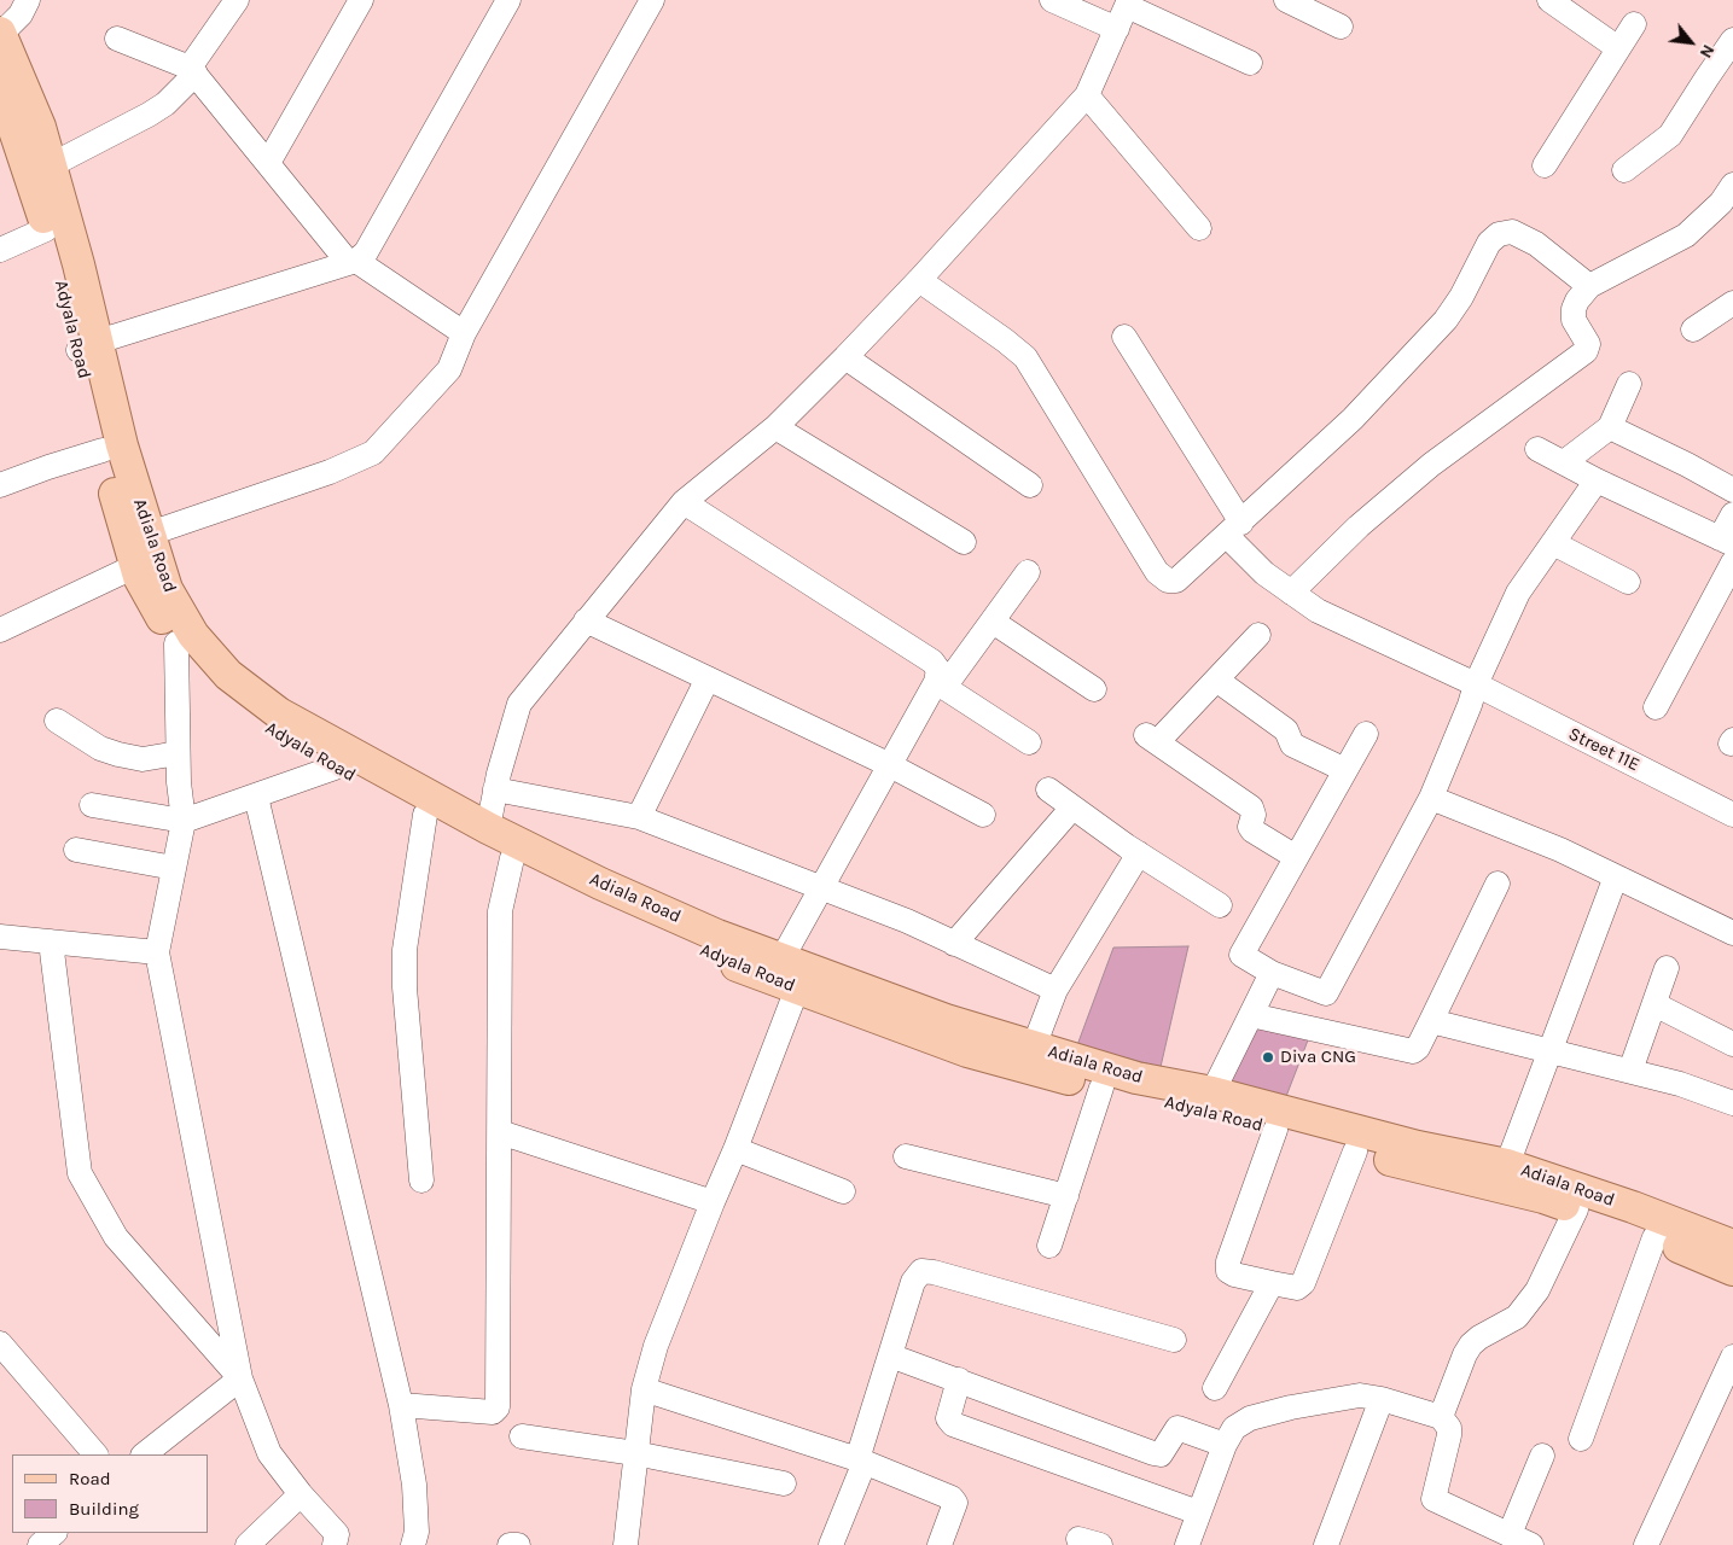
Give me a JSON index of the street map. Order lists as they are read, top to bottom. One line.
{"streets":{"main road":["Adyala Road","Adiala Road"],"street":["Street 11E"]},"crossings":[["Adyala Road","Adiala Road"]],"places":["Diva CNG"],"legend":["Road","Building"],"north":"bottom right"}
